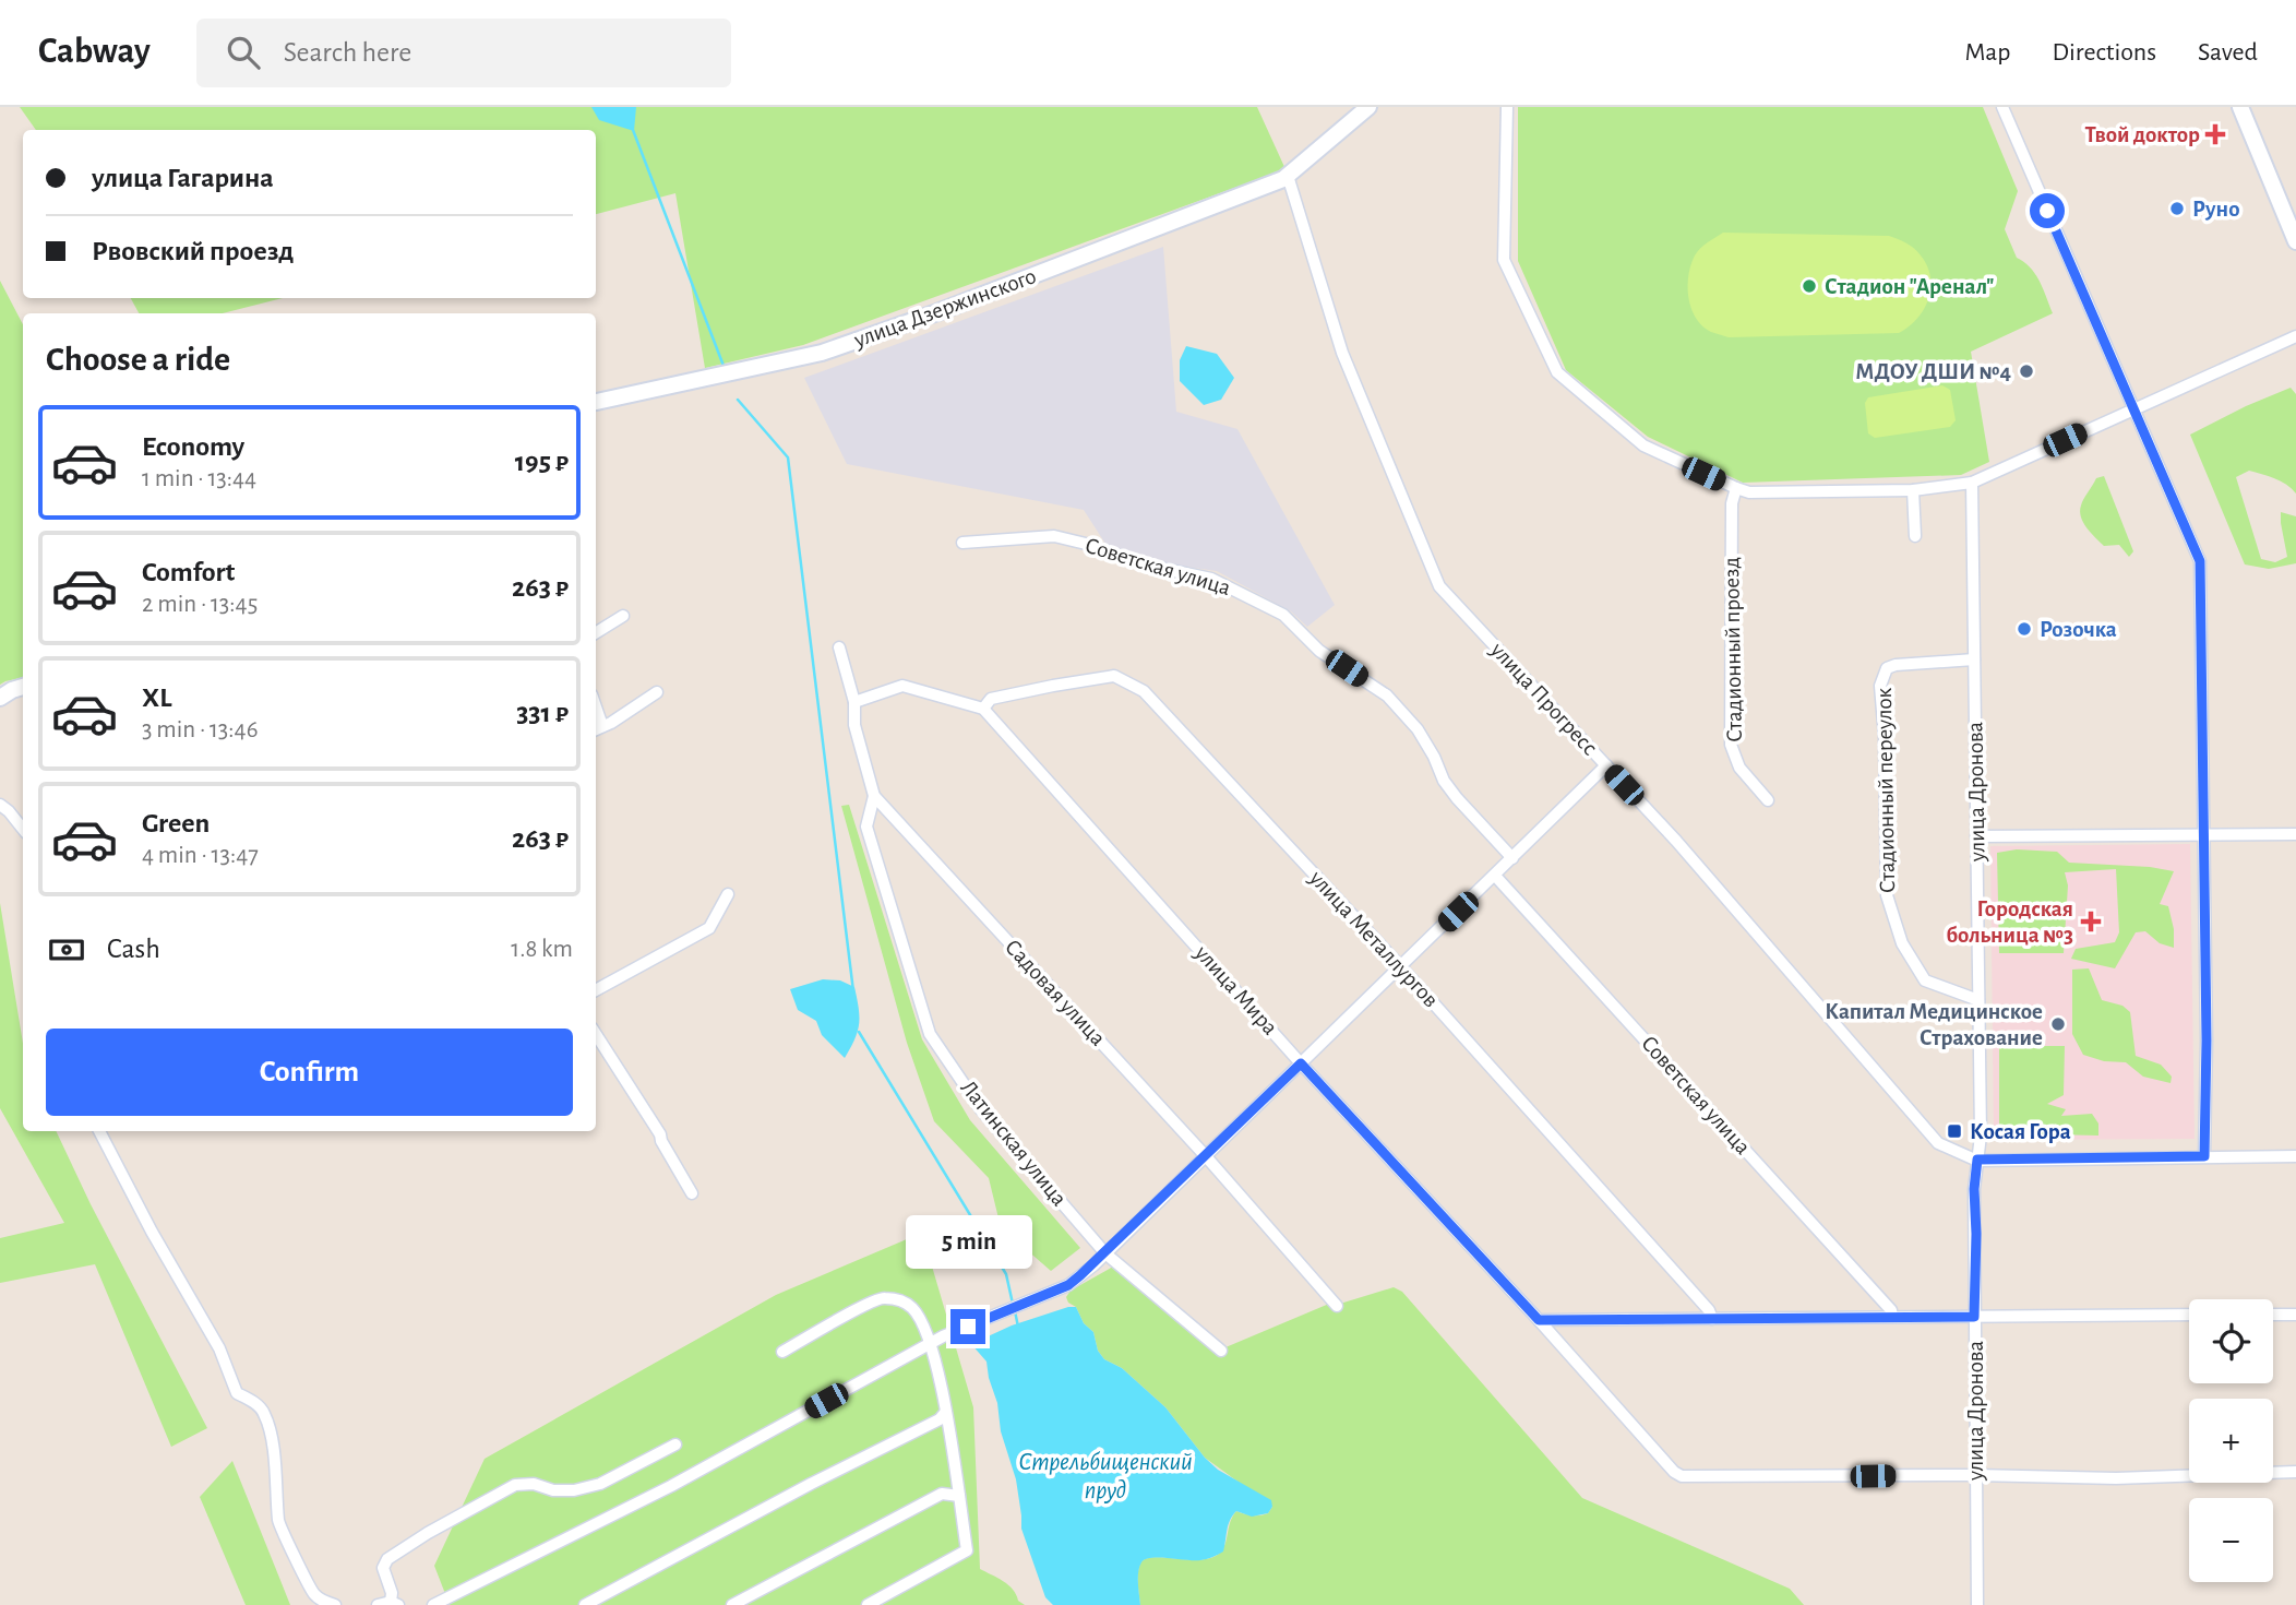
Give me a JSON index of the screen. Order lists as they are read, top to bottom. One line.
{"streets":{"street":["улица Дзержинского","Советская улица","Стадионный проезд","улица Прогресс","Стадионный переулок","улица Дронова","улица Металлургов","улица Мира","Садовая улица","Латинская улица"]},"crossings":[["улица Дзержинского","улица Прогресс"],["улица Прогресс","улица Дронова"],["Стадионный переулок","улица Дронова"],["улица Дронова","улица Мира"],["улица Металлургов","улица Мира"],["Садовая улица","Латинская улица"]],"water":["Стрельбищенский пруд"],"places":{"health":["Твой доктор","Городская больница №3"],"other":["Руно","Стадион \"Аренал\"","МДОУ ДШИ №4","Розочка","Капитал Медицинское Страхование"],"transit":["Косая Гора"]},"page":{"header":"Cabway","search":"Search here","nav":["Map","Directions","Saved"],"banner":["улица Гагарина","Рвовский проезд"],"heading":"Choose a ride","list":[{"name":"Economy","note":"1 min · 13:44","value":"195 ₽"},{"name":"Comfort","note":"2 min · 13:45","value":"263 ₽"},{"name":"XL","note":"3 min · 13:46","value":"331 ₽"},{"name":"Green","note":"4 min · 13:47","value":"263 ₽"}],"pay":["Cash","1.8 km"],"buttons":"Confirm","bubble":"5 min","map_buttons":["+","−"]}}
